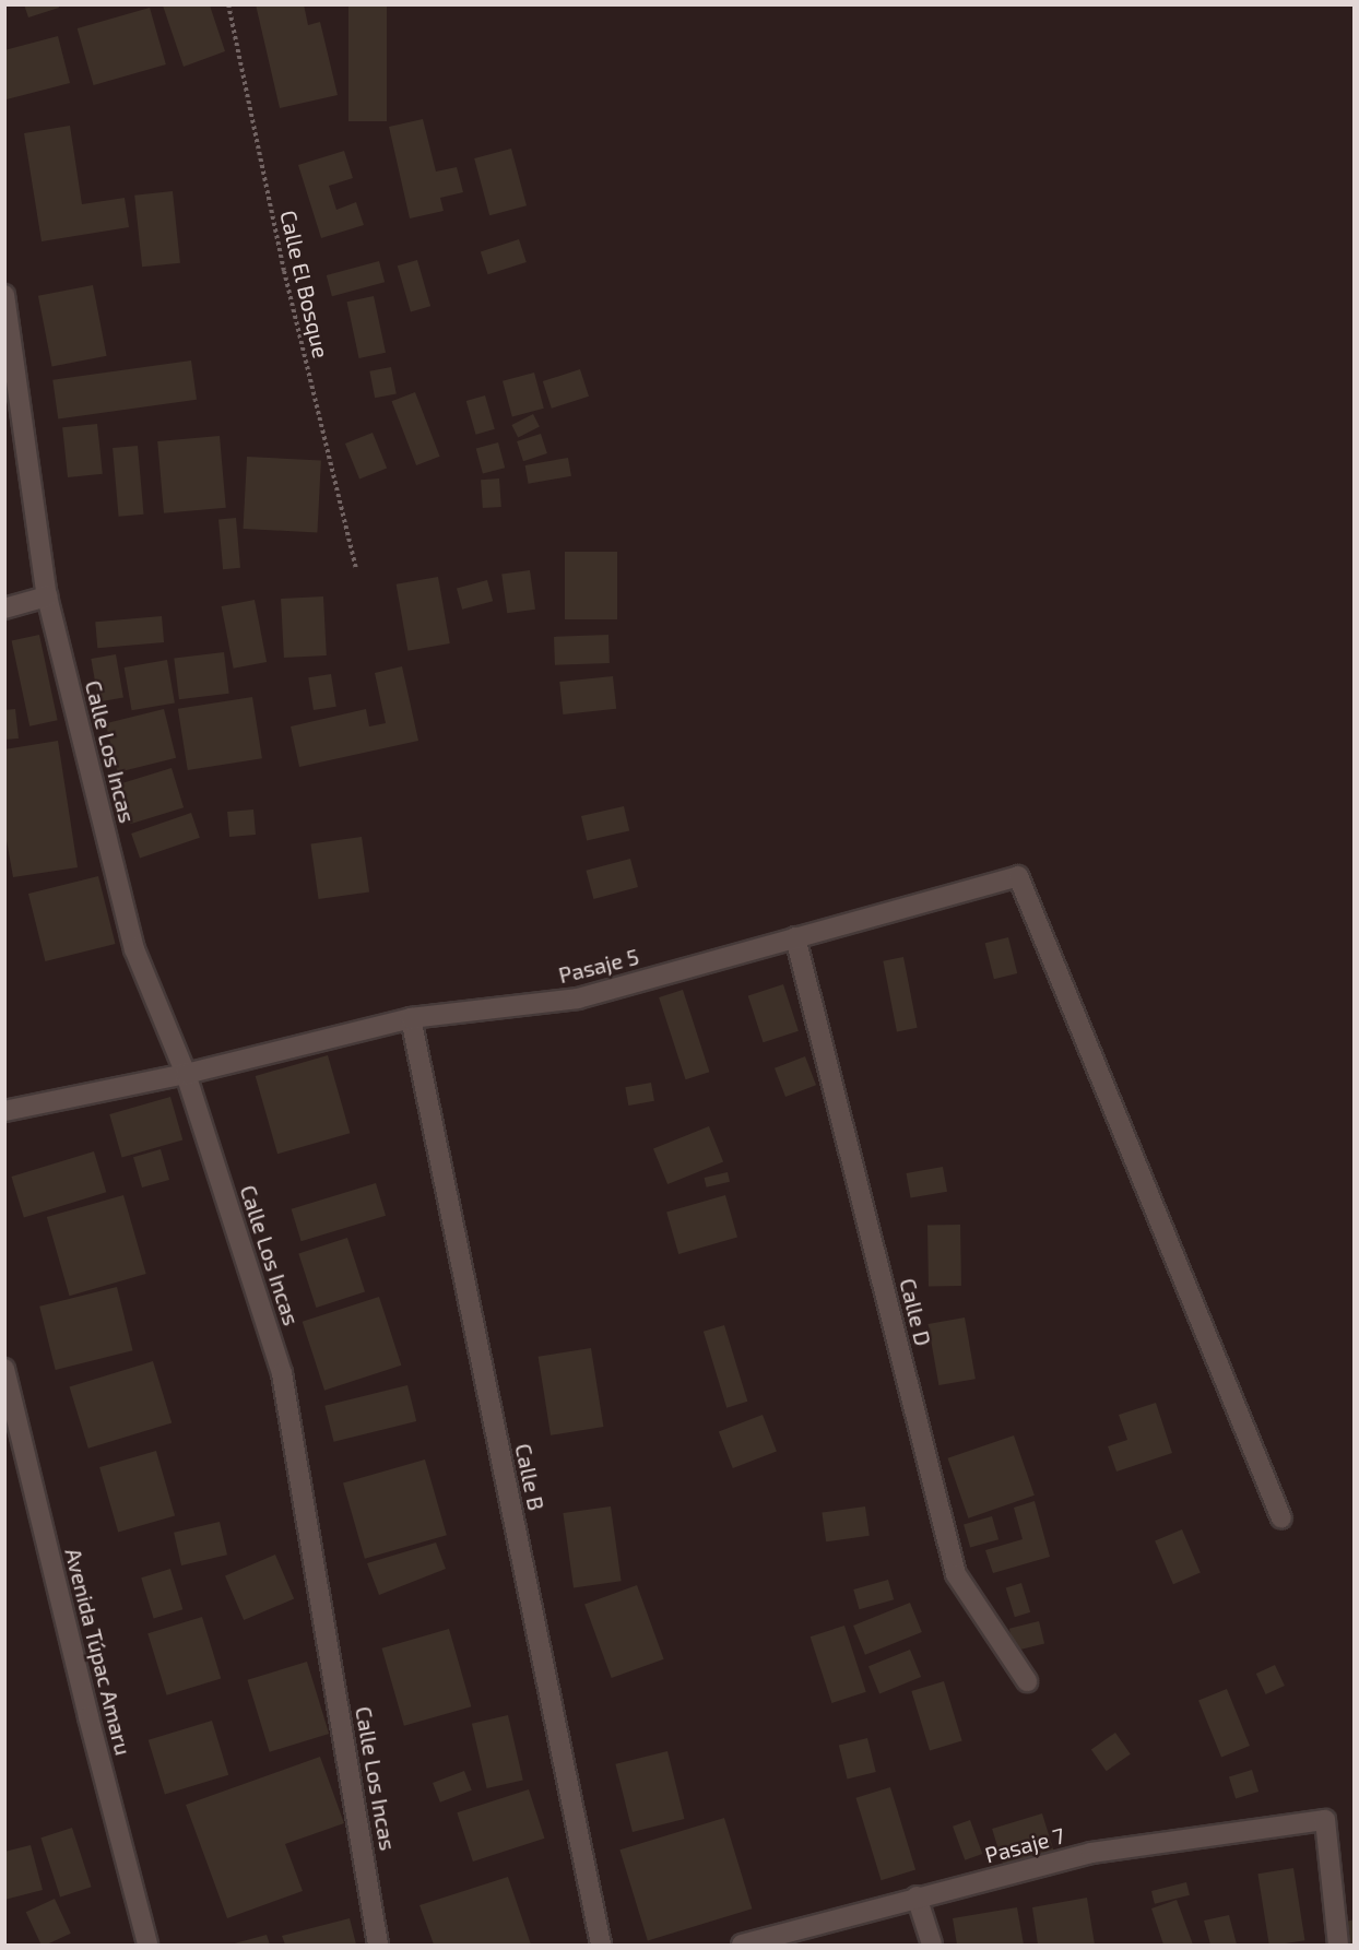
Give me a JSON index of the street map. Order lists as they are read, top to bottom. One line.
{"streets":{"street":["Calle Los Incas","Pasaje 5","Calle D","Calle B","Avenida Túpac Amaru","Pasaje 7"],"path":["Calle El Bosque"]},"crossings":[["Calle Los Incas","Pasaje 5"],["Pasaje 5","Calle D"],["Pasaje 5","Calle B"]]}
